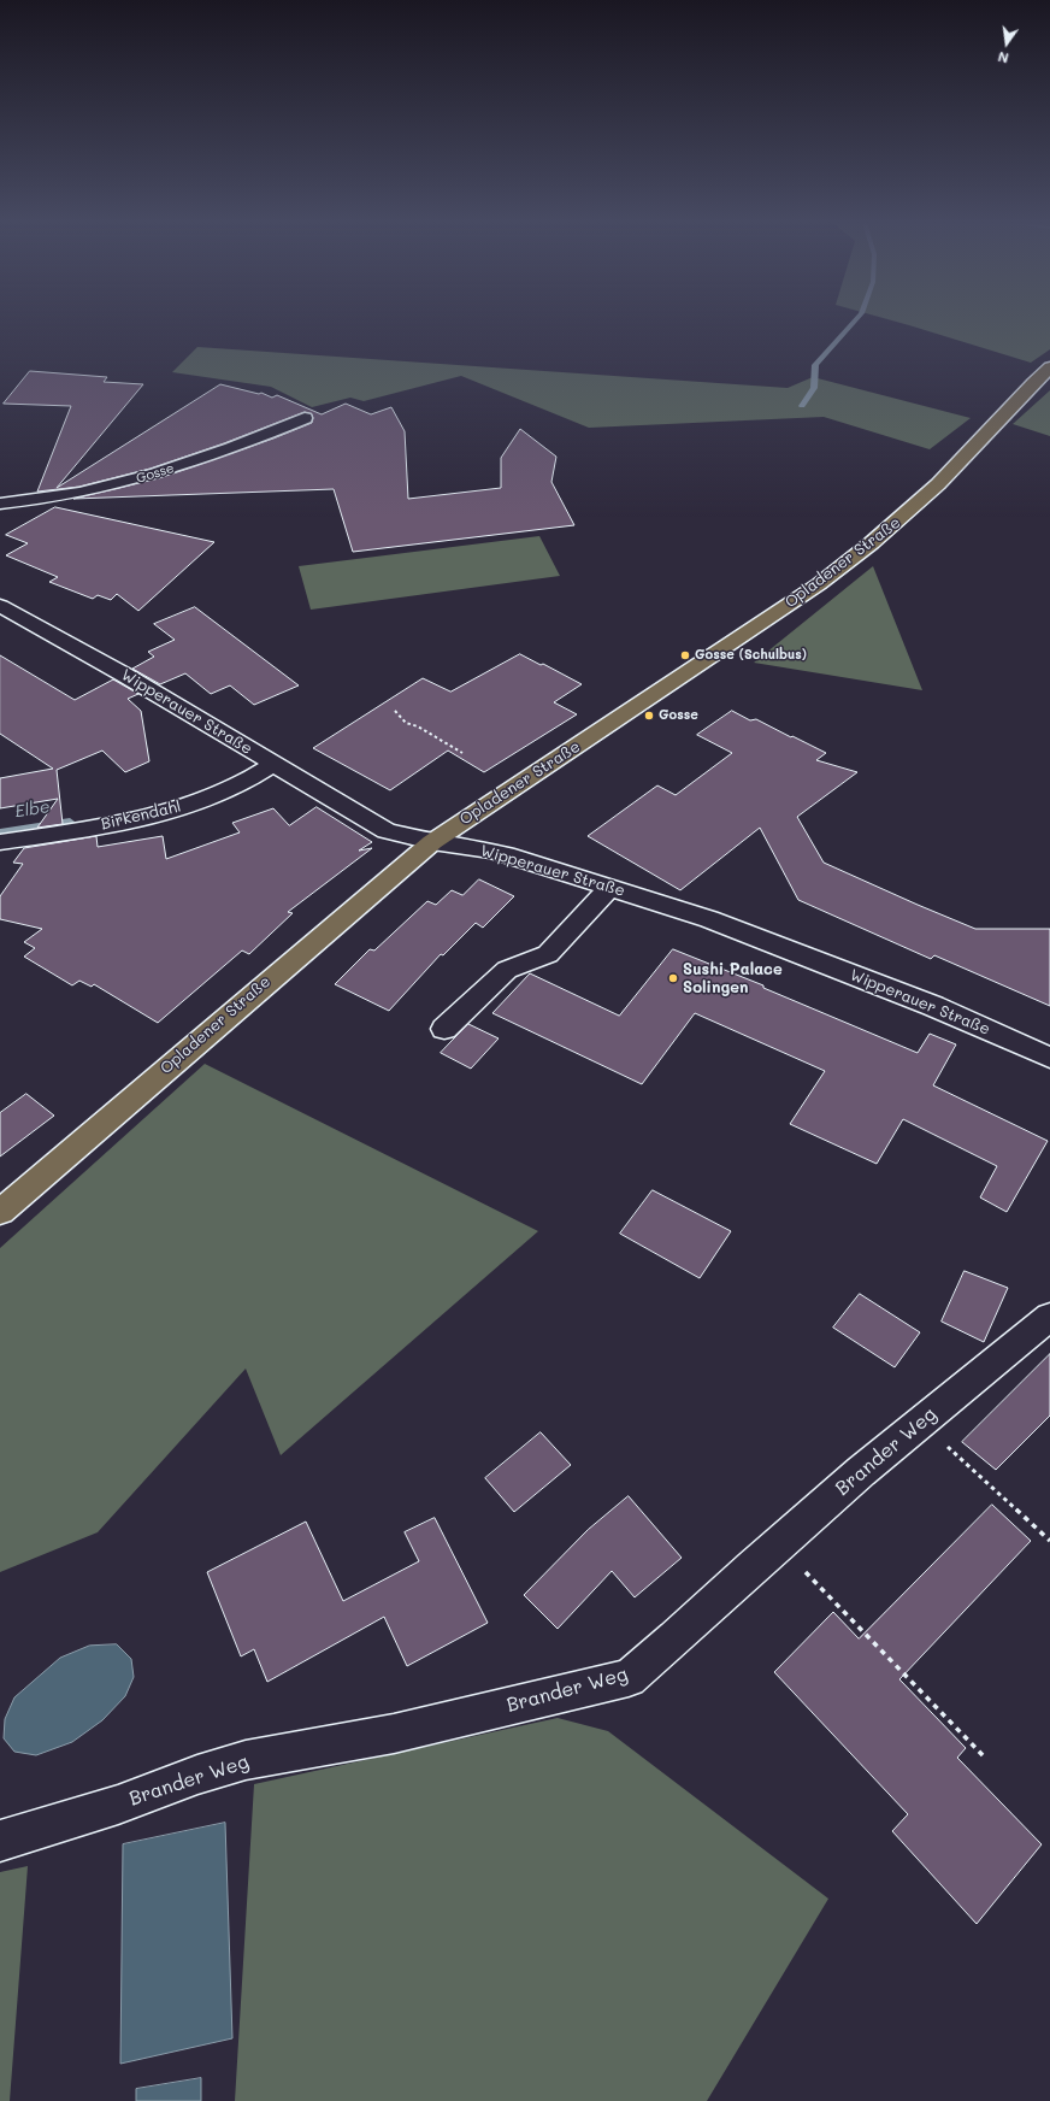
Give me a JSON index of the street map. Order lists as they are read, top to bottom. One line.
{"streets":{"main road":["Opladener Straße"],"street":["Gosse","Wipperauer Straße","Birkendahl","Brander Weg"]},"crossings":[["Opladener Straße","Wipperauer Straße"],["Wipperauer Straße","Birkendahl"]],"water":["Elbe"],"places":["Gosse (Schulbus)","Gosse","Sushi Palace Solingen"],"north":"bottom"}
